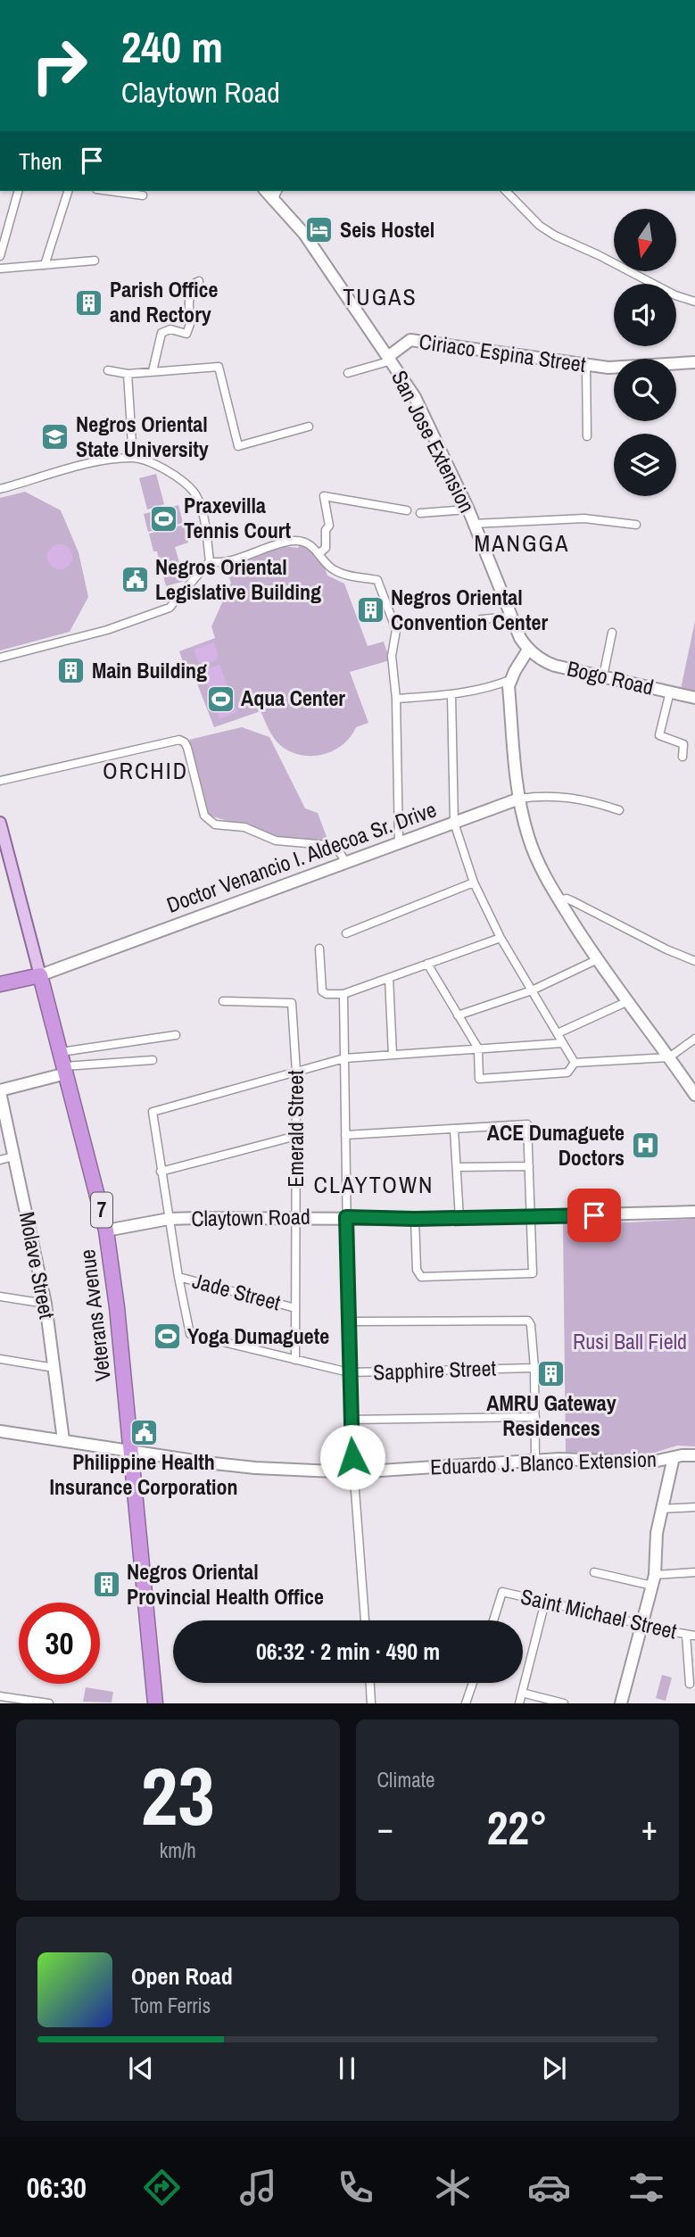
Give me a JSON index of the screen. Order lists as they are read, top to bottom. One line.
{"streets":{"highway":["Doctor Venancio I. Aldecoa Sr. Drive","7","Veterans Avenue"],"street":["Ciriaco Espina Street","San Jose Extension","Bogo Road","Emerald Street","Claytown Road","Molave Street","Jade Street","Sapphire Street","Eduardo J. Blanco Extension","Saint Michael Street"]},"crossings":[["Ciriaco Espina Street","San Jose Extension"],["San Jose Extension","Bogo Road"],["Doctor Venancio I. Aldecoa Sr. Drive","Veterans Avenue"],["Emerald Street","Claytown Road"],["Emerald Street","Jade Street"],["Emerald Street","Sapphire Street"],["Claytown Road","Veterans Avenue"],["Molave Street","Eduardo J. Blanco Extension"],["Jade Street","Sapphire Street"],["Veterans Avenue","Eduardo J. Blanco Extension"]],"districts":["TUGAS","MANGGA","ORCHID","CLAYTOWN"],"parks":["Rusi Ball Field"],"places":{"hotel":["Seis Hostel"],"building":["Parish Office and Rectory","Negros Oriental Convention Center","Main Building","AMRU Gateway Residences","Negros Oriental Provincial Health Office"],"school or university":["Negros Oriental State University"],"sports":["Praxevilla Tennis Court","Aqua Center","Yoga Dumaguete"],"public building":["Negros Oriental Legislative Building","Philippine Health Insurance Corporation"],"hospital":["ACE Dumaguete Doctors"]},"north":"bottom","page":{"turn":["240 m","Claytown Road"],"then":"Then","limit":"30","trip":"06:32 · 2 min · 490 m","tile":[["23","km/h"],"Climate"],"heat":["−","22°","+"],"song":["Open Road","Tom Ferris"],"tabs":"06:30"}}
